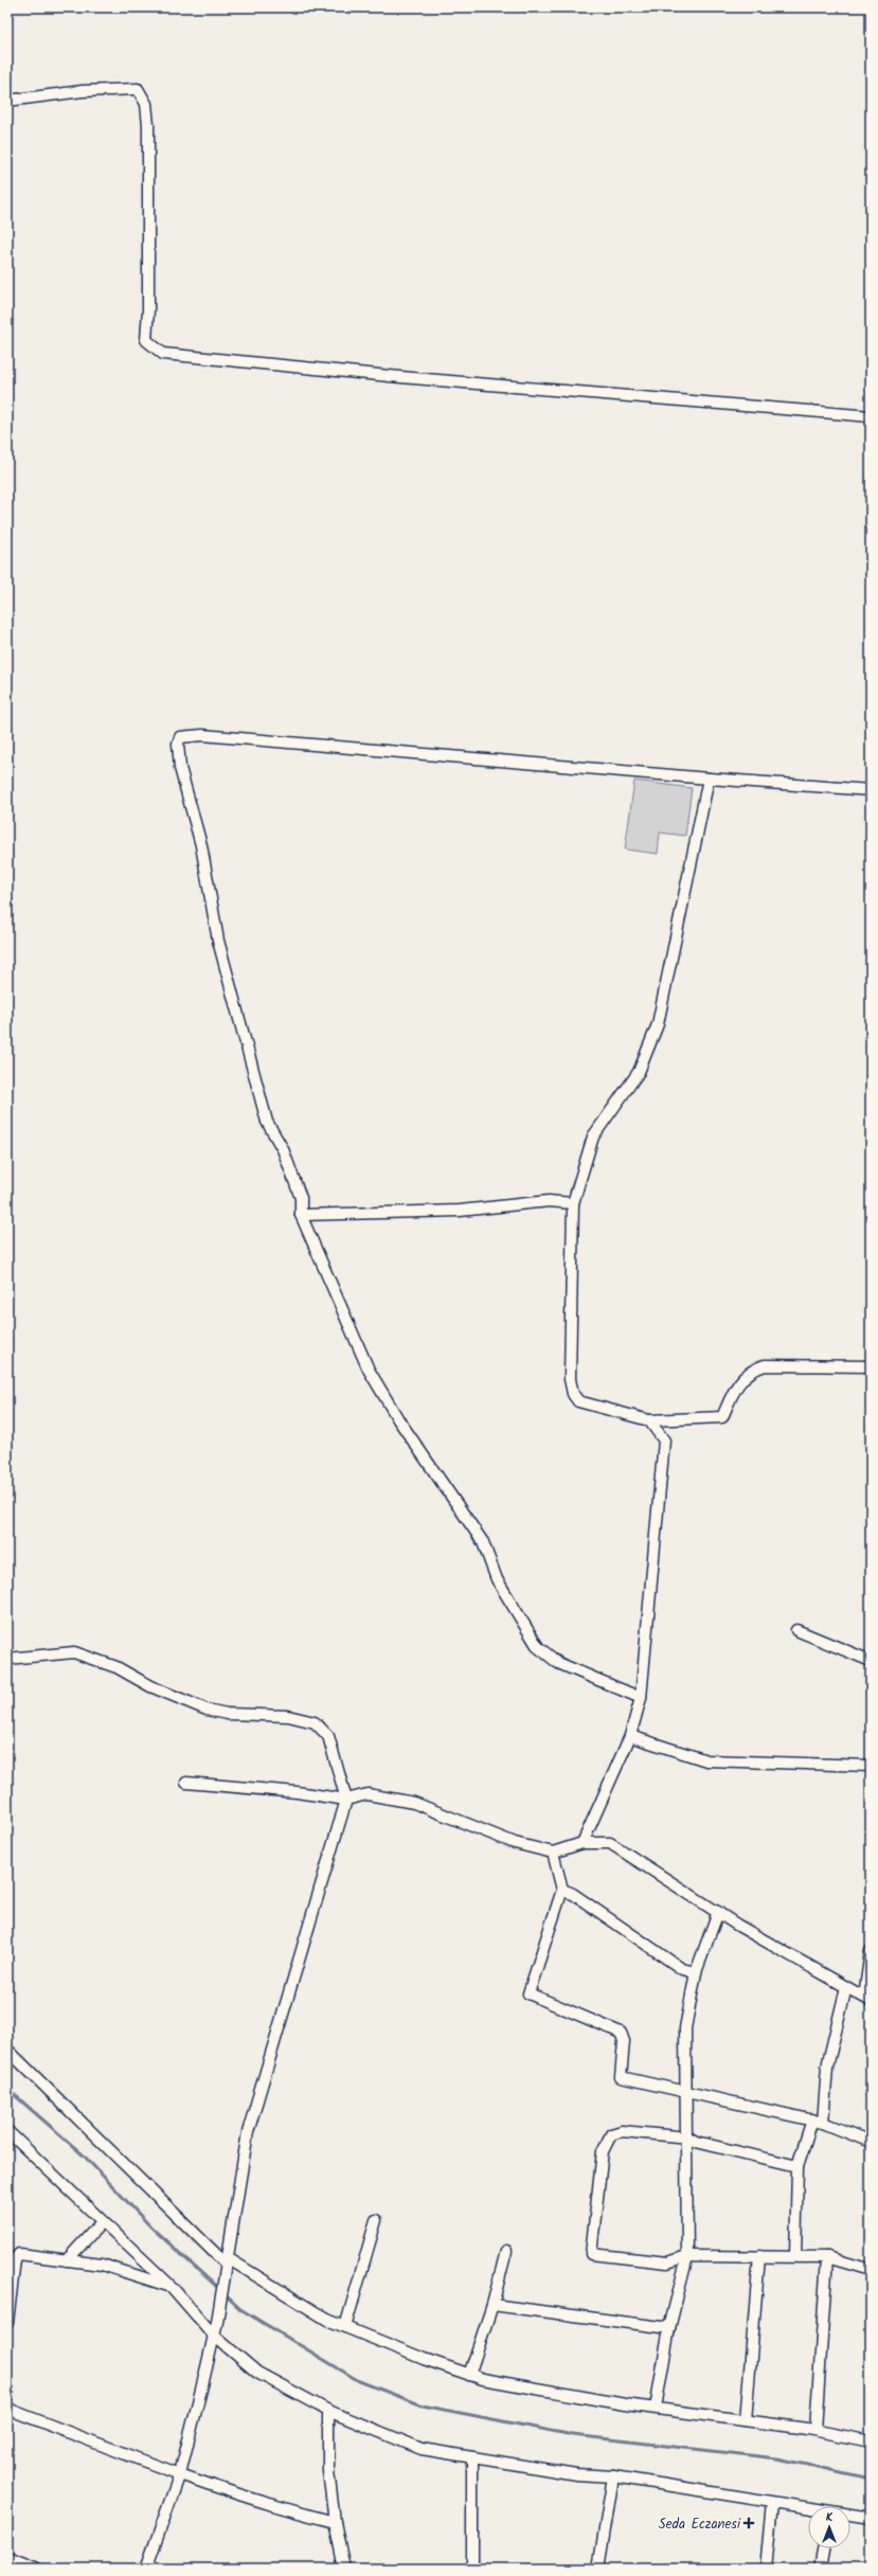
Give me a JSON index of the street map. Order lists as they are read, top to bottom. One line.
{"places":{"health":["Seda Eczanesi"]},"north":"top"}
